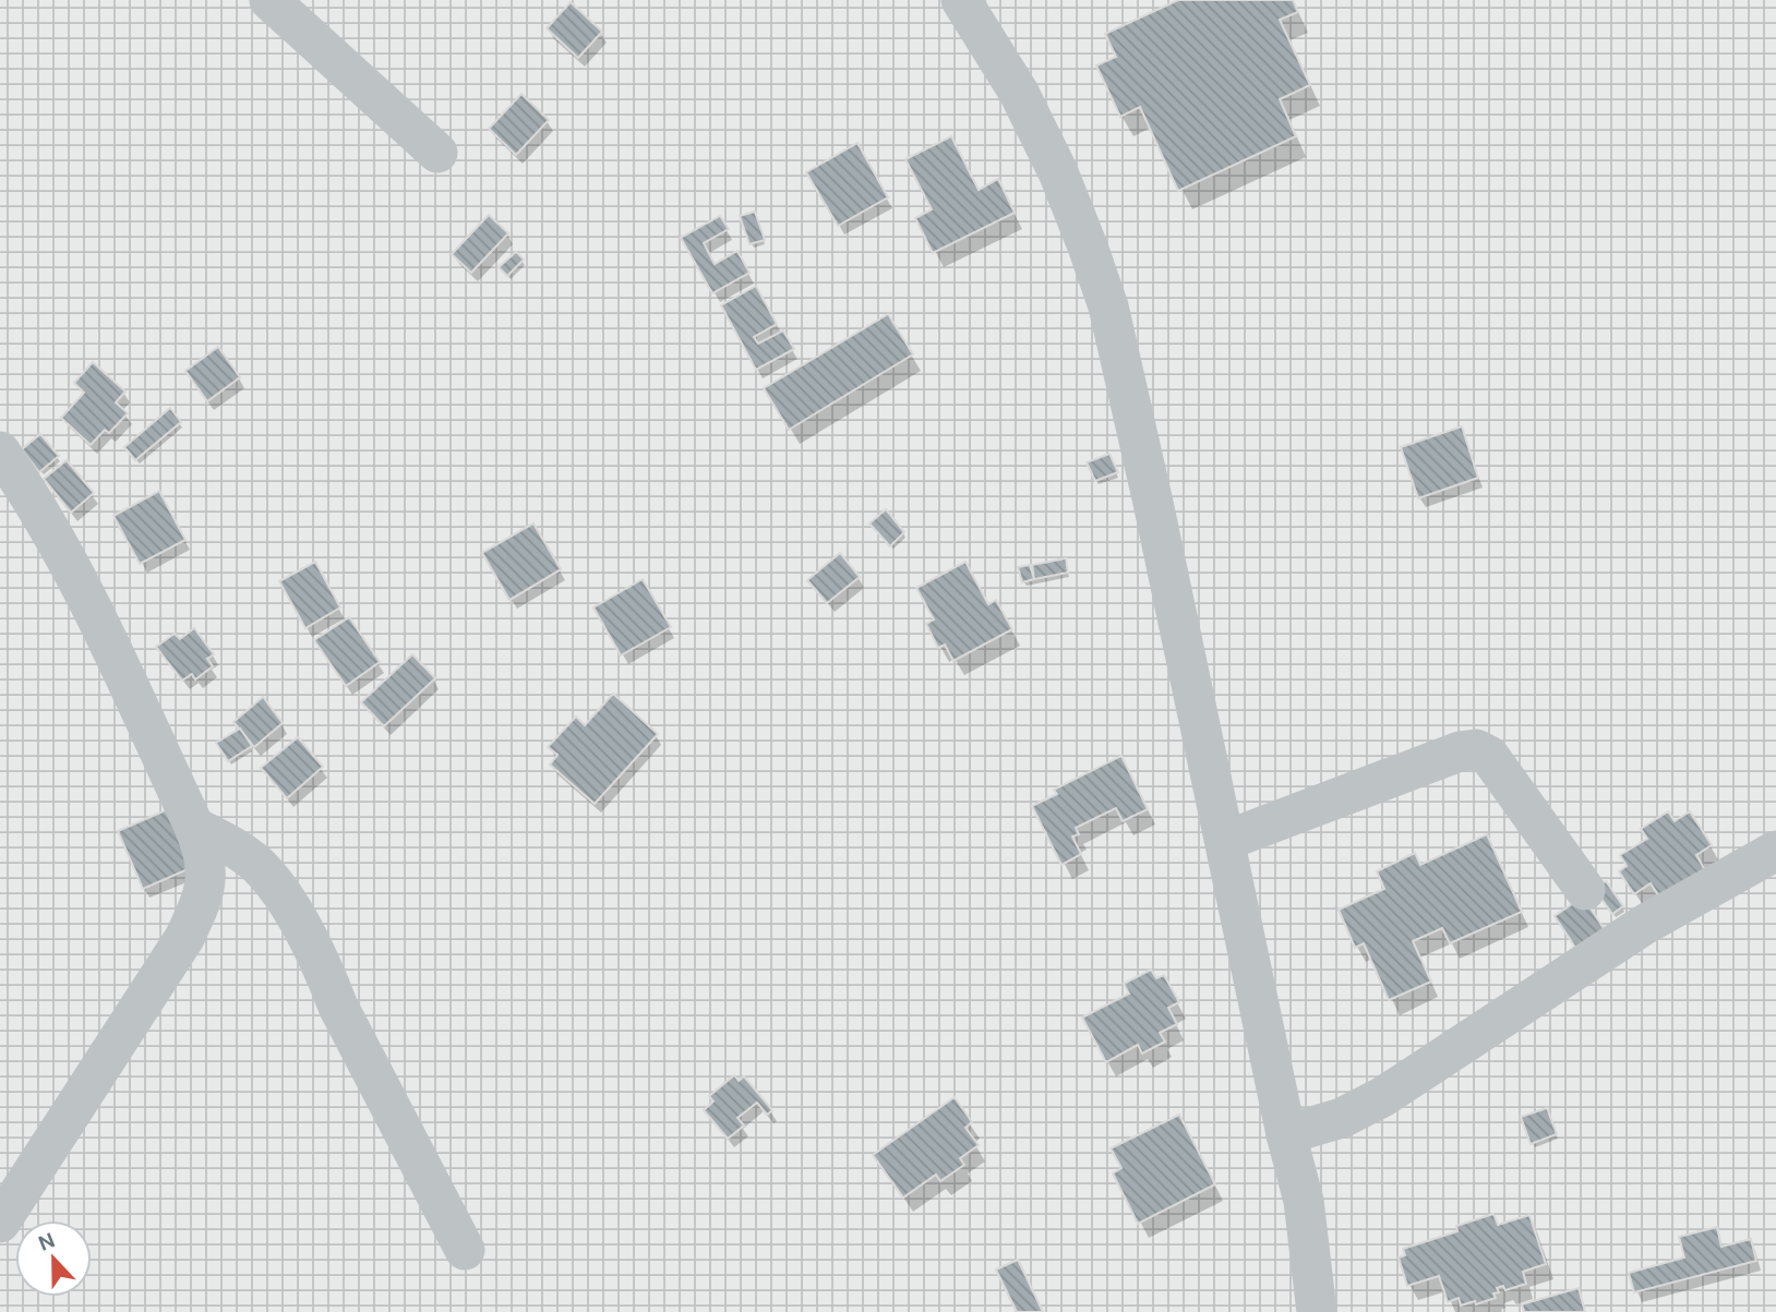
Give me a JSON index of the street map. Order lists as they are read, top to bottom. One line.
{"north":"top"}
